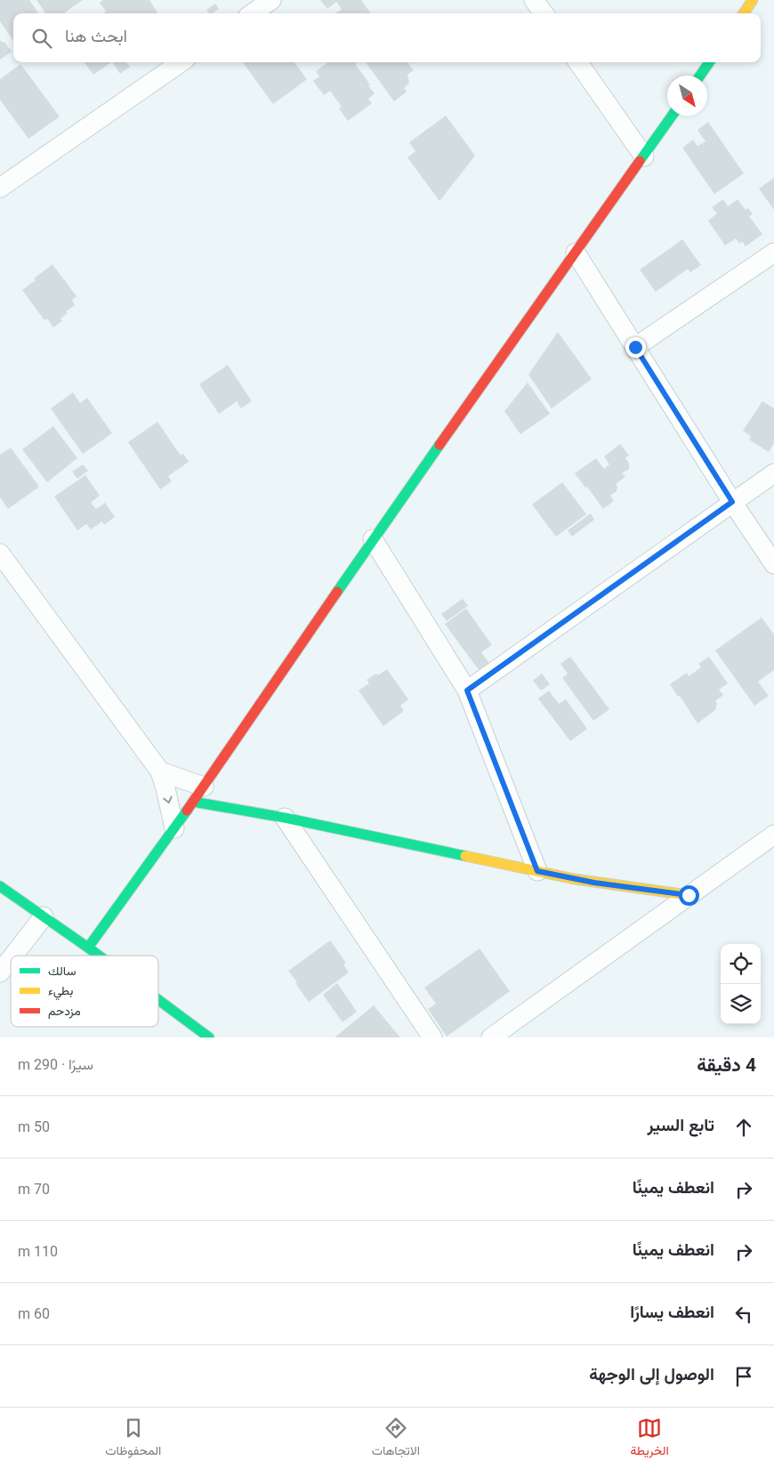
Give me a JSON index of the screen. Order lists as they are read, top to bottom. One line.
{"legend":["سالك","بطيء","مزدحم"],"north":"bottom right","page":{"search":"ابحث هنا","heading":["4 دقيقة","سيرًا · 290 m"],"list":[["تابع السير","50 m"],["انعطف يمينًا","70 m"],["انعطف يمينًا","110 m"],["انعطف يسارًا","60 m"],"الوصول إلى الوجهة"],"nav":["الخريطة","الاتجاهات","المحفوظات"]}}
